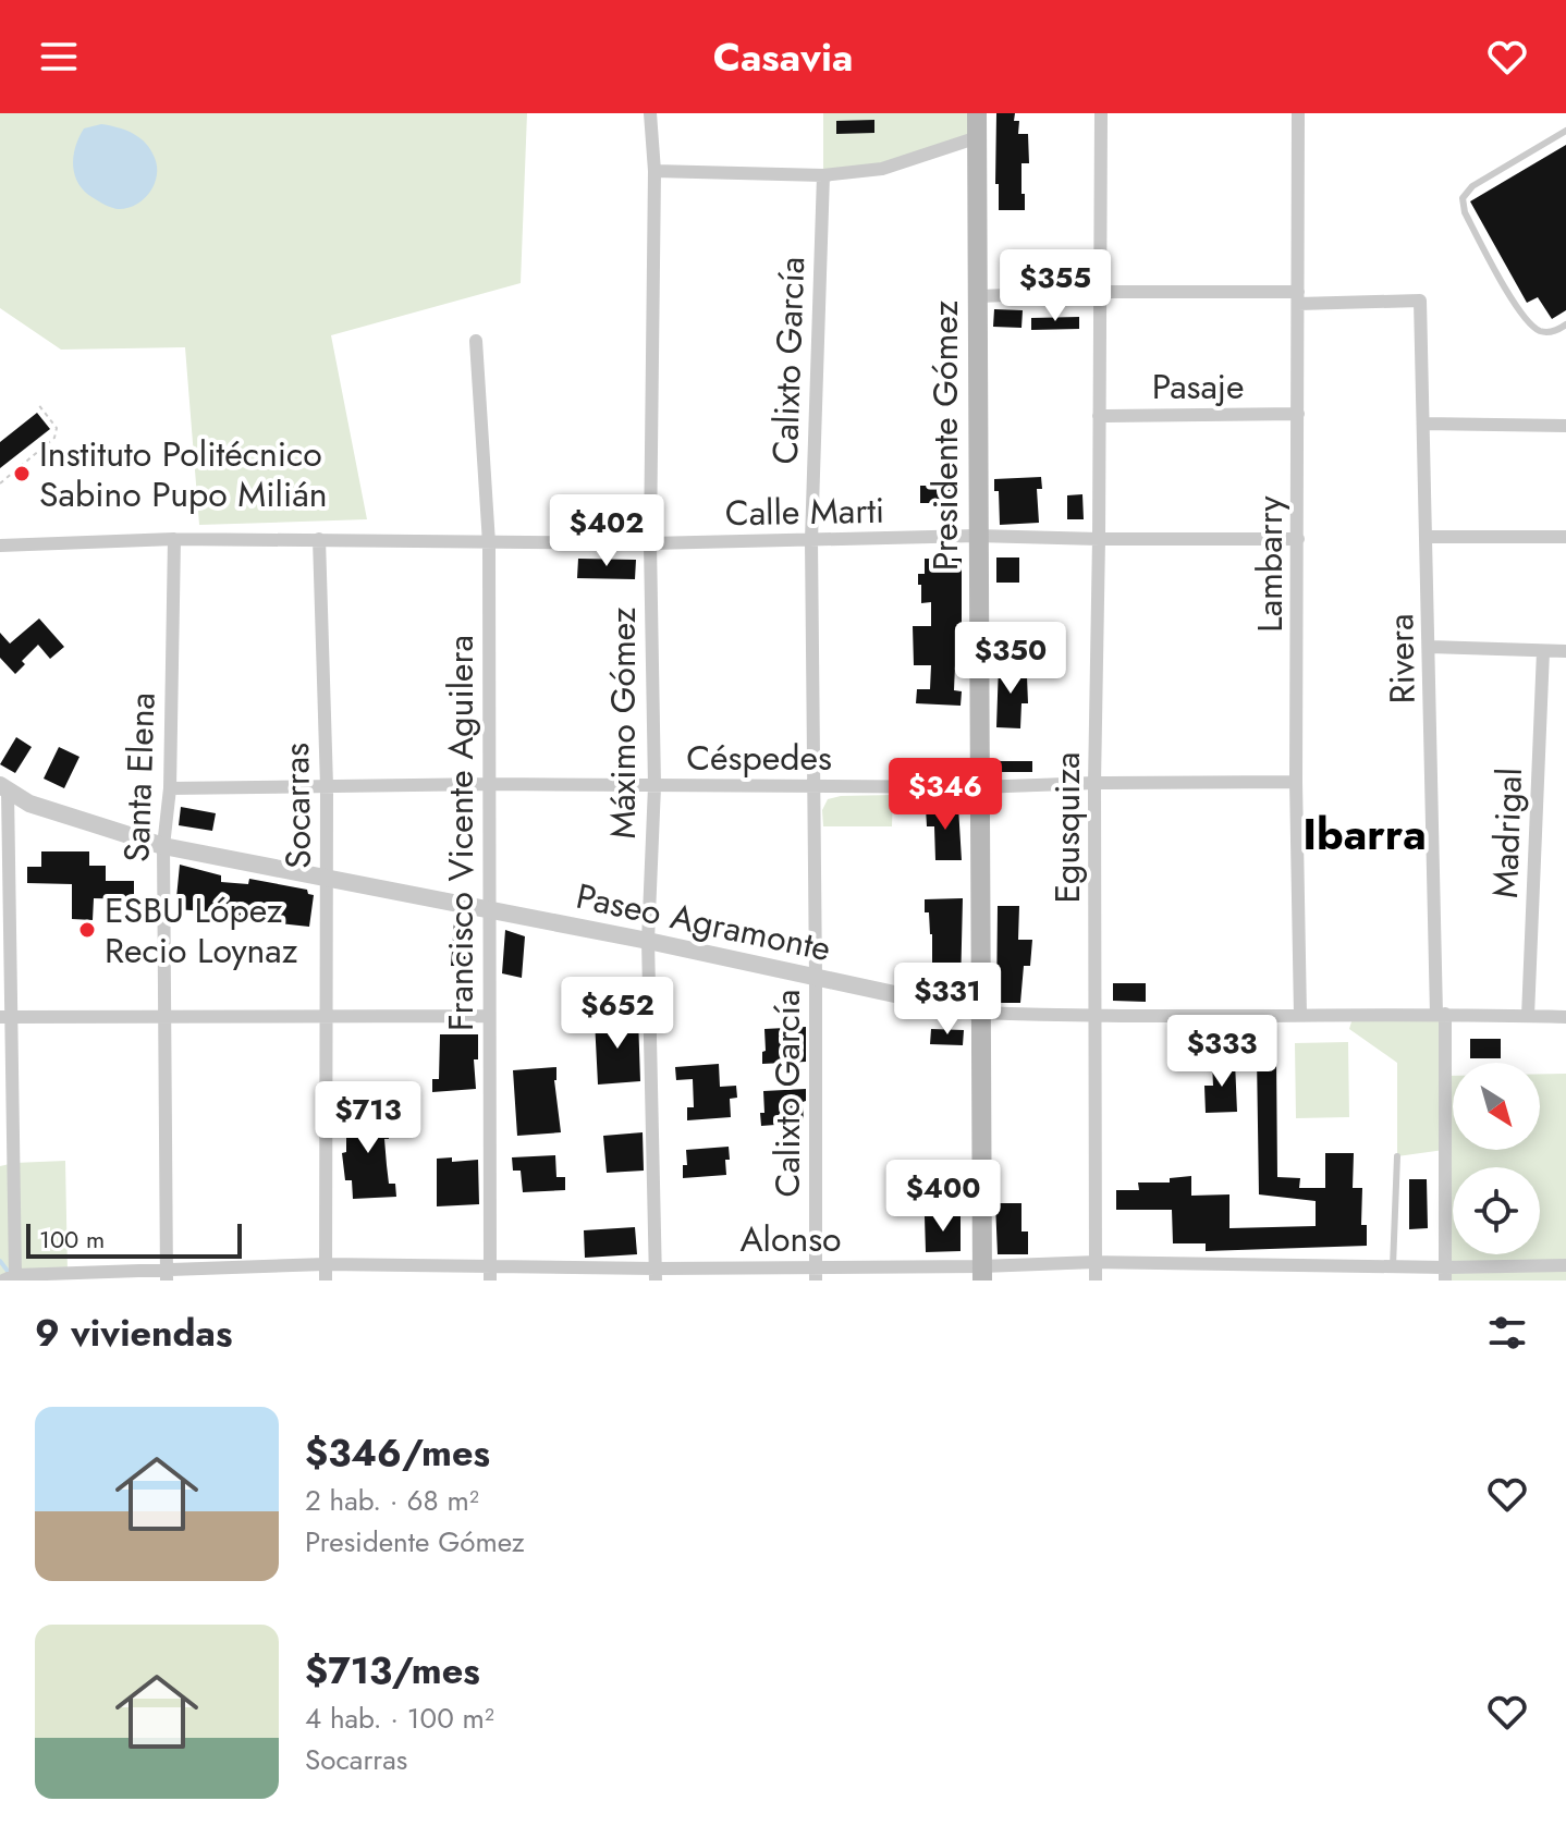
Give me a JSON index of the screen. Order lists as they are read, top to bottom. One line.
{"streets":{"main road":["Presidente Gómez"],"street":["Calixto García","Pasaje","Calle Marti","Lambarry","Rivera","Máximo Gómez","Céspedes","Santa Elena","Socarras","Egusquiza","Francisco Vicente Aguilera","Madrigal","Paseo Agramonte","Alonso"]},"crossings":[["Calixto García","Calle Marti"],["Calixto García","Céspedes"],["Calixto García","Paseo Agramonte"],["Calixto García","Alonso"],["Pasaje","Lambarry"],["Pasaje","Egusquiza"],["Presidente Gómez","Calle Marti"],["Presidente Gómez","Céspedes"],["Presidente Gómez","Paseo Agramonte"],["Presidente Gómez","Alonso"],["Calle Marti","Lambarry"],["Calle Marti","Máximo Gómez"],["Calle Marti","Santa Elena"],["Calle Marti","Socarras"],["Calle Marti","Egusquiza"],["Calle Marti","Francisco Vicente Aguilera"],["Lambarry","Rivera"],["Lambarry","Céspedes"],["Lambarry","Paseo Agramonte"],["Rivera","Paseo Agramonte"],["Rivera","Alonso"],["Máximo Gómez","Céspedes"],["Máximo Gómez","Paseo Agramonte"],["Máximo Gómez","Alonso"],["Céspedes","Santa Elena"],["Céspedes","Socarras"],["Céspedes","Egusquiza"],["Céspedes","Francisco Vicente Aguilera"],["Santa Elena","Paseo Agramonte"],["Santa Elena","Alonso"],["Socarras","Paseo Agramonte"],["Socarras","Alonso"],["Egusquiza","Paseo Agramonte"],["Egusquiza","Alonso"],["Francisco Vicente Aguilera","Paseo Agramonte"],["Francisco Vicente Aguilera","Alonso"],["Madrigal","Paseo Agramonte"]],"districts":["Ibarra"],"places":["Instituto Politécnico Sabino Pupo Milián","ESBU López Recio Loynaz"],"scale_bar":"100 m","north":"bottom right","page":{"header":"Casavia","price":["$355","$402","$350","$346","$331","$652","$333","$713","$400"],"scale":"100 m","heading":"9 viviendas","list":[{"name":"$346/mes","note":"2 hab. · 68 m² · Presidente Gómez"},{"name":"$713/mes","note":"4 hab. · 100 m² · Socarras"}]}}
